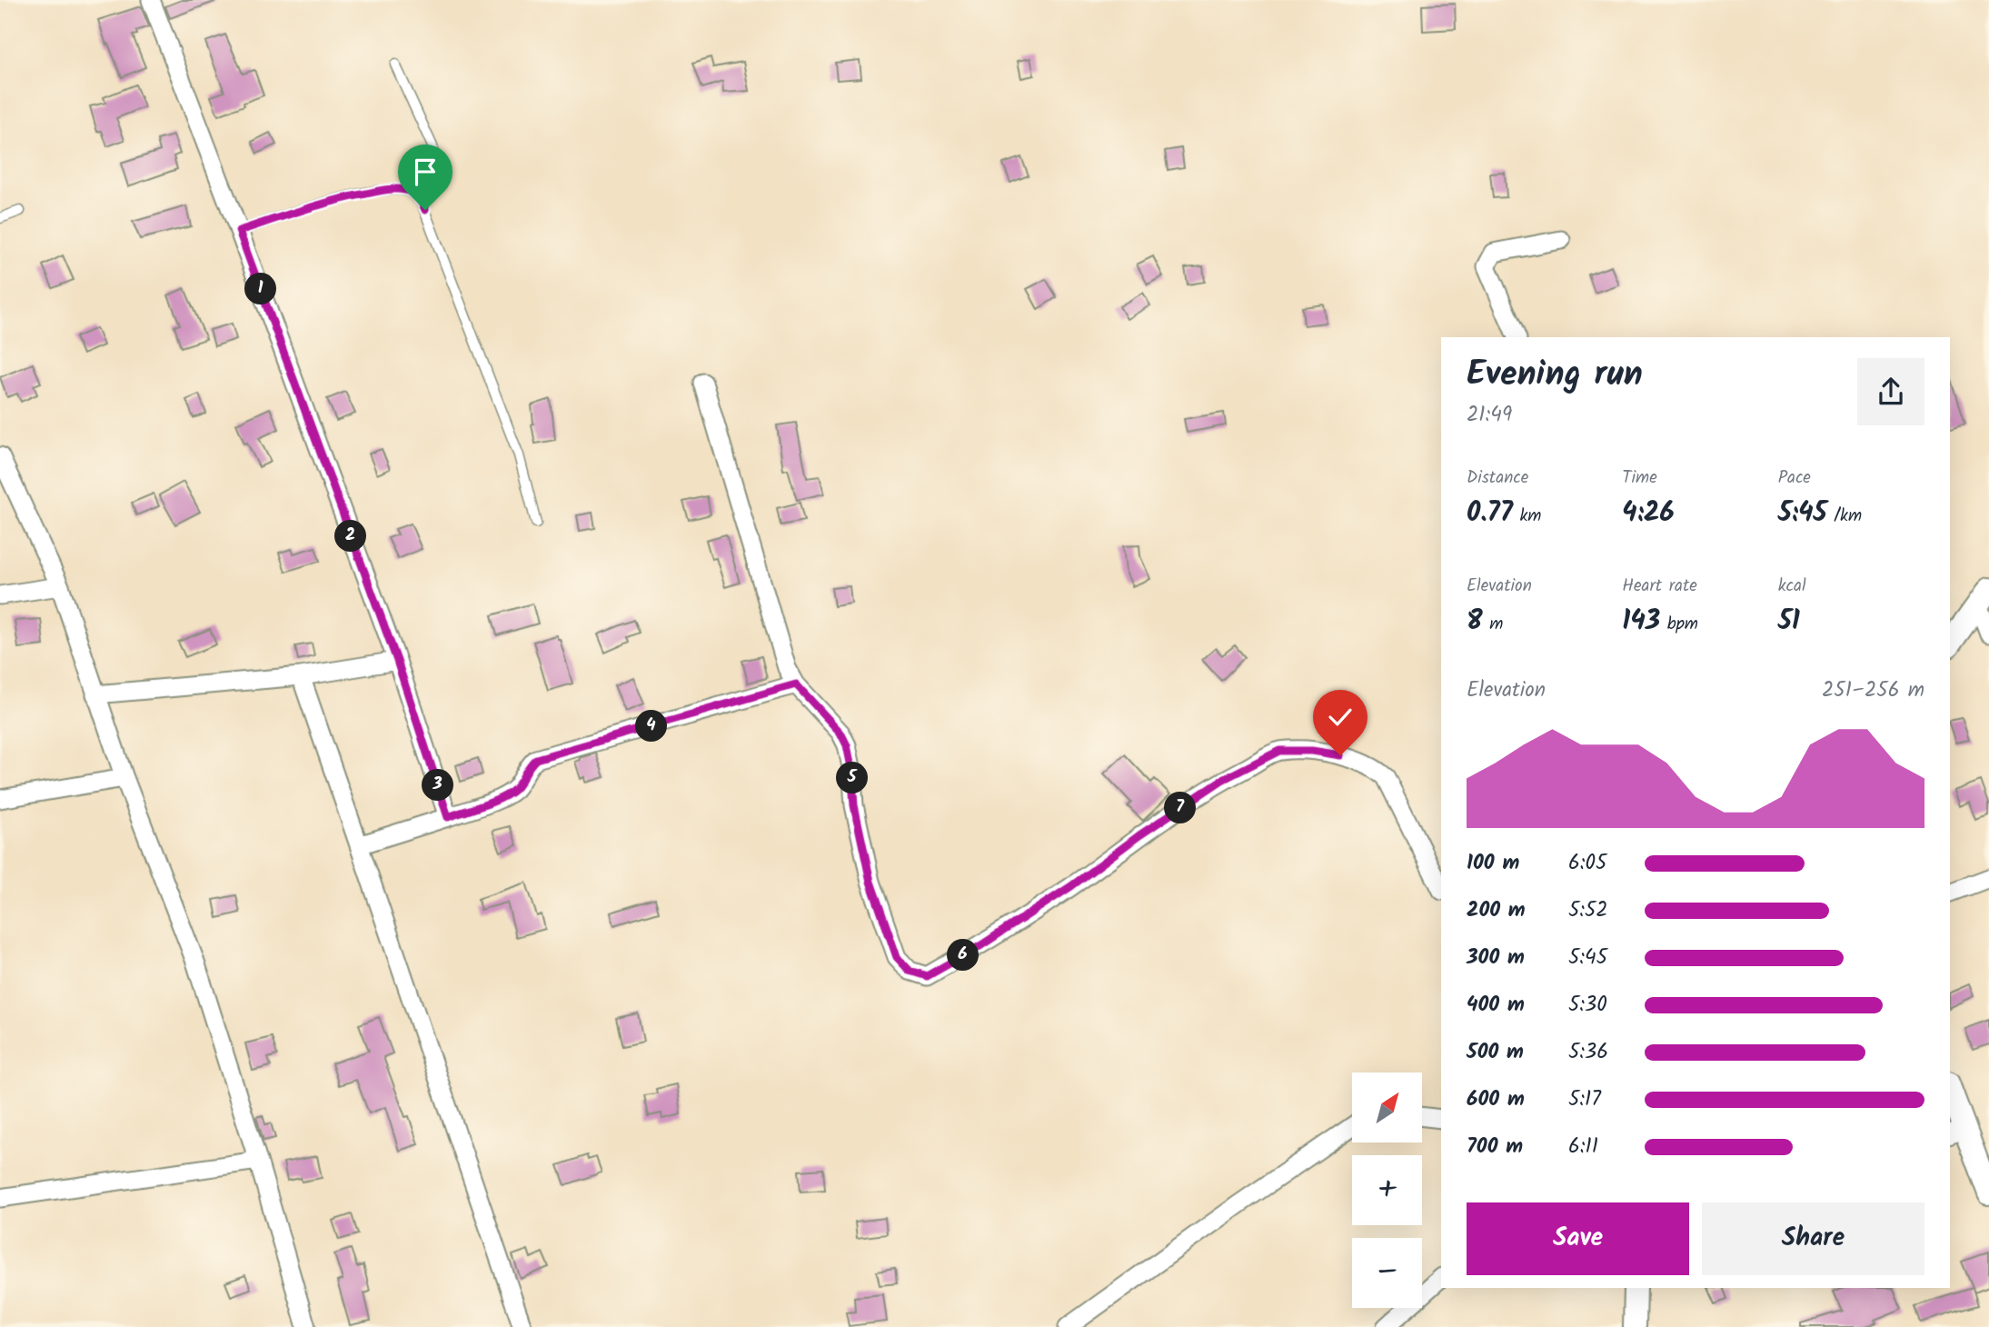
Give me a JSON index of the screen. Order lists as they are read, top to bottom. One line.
{"north":"top right","page":{"pins":["1","2","4","5","3","7","6"],"heading":["Evening run","21:49"],"stats":[["Distance","0.77 km"],["Time","4:26"],["Pace","5:45 /km"],["Elevation","8 m"],["Heart rate","143 bpm"],["kcal","51"]],"chart":["Elevation","251–256 m"],"list":[{"name":"100 m","note":"6:05"},{"name":"200 m","note":"5:52"},{"name":"300 m","note":"5:45"},{"name":"400 m","note":"5:30"},{"name":"500 m","note":"5:36"},{"name":"600 m","note":"5:17"},{"name":"700 m","note":"6:11"}],"map_buttons":["+","−"],"buttons":["Save","Share"]}}
